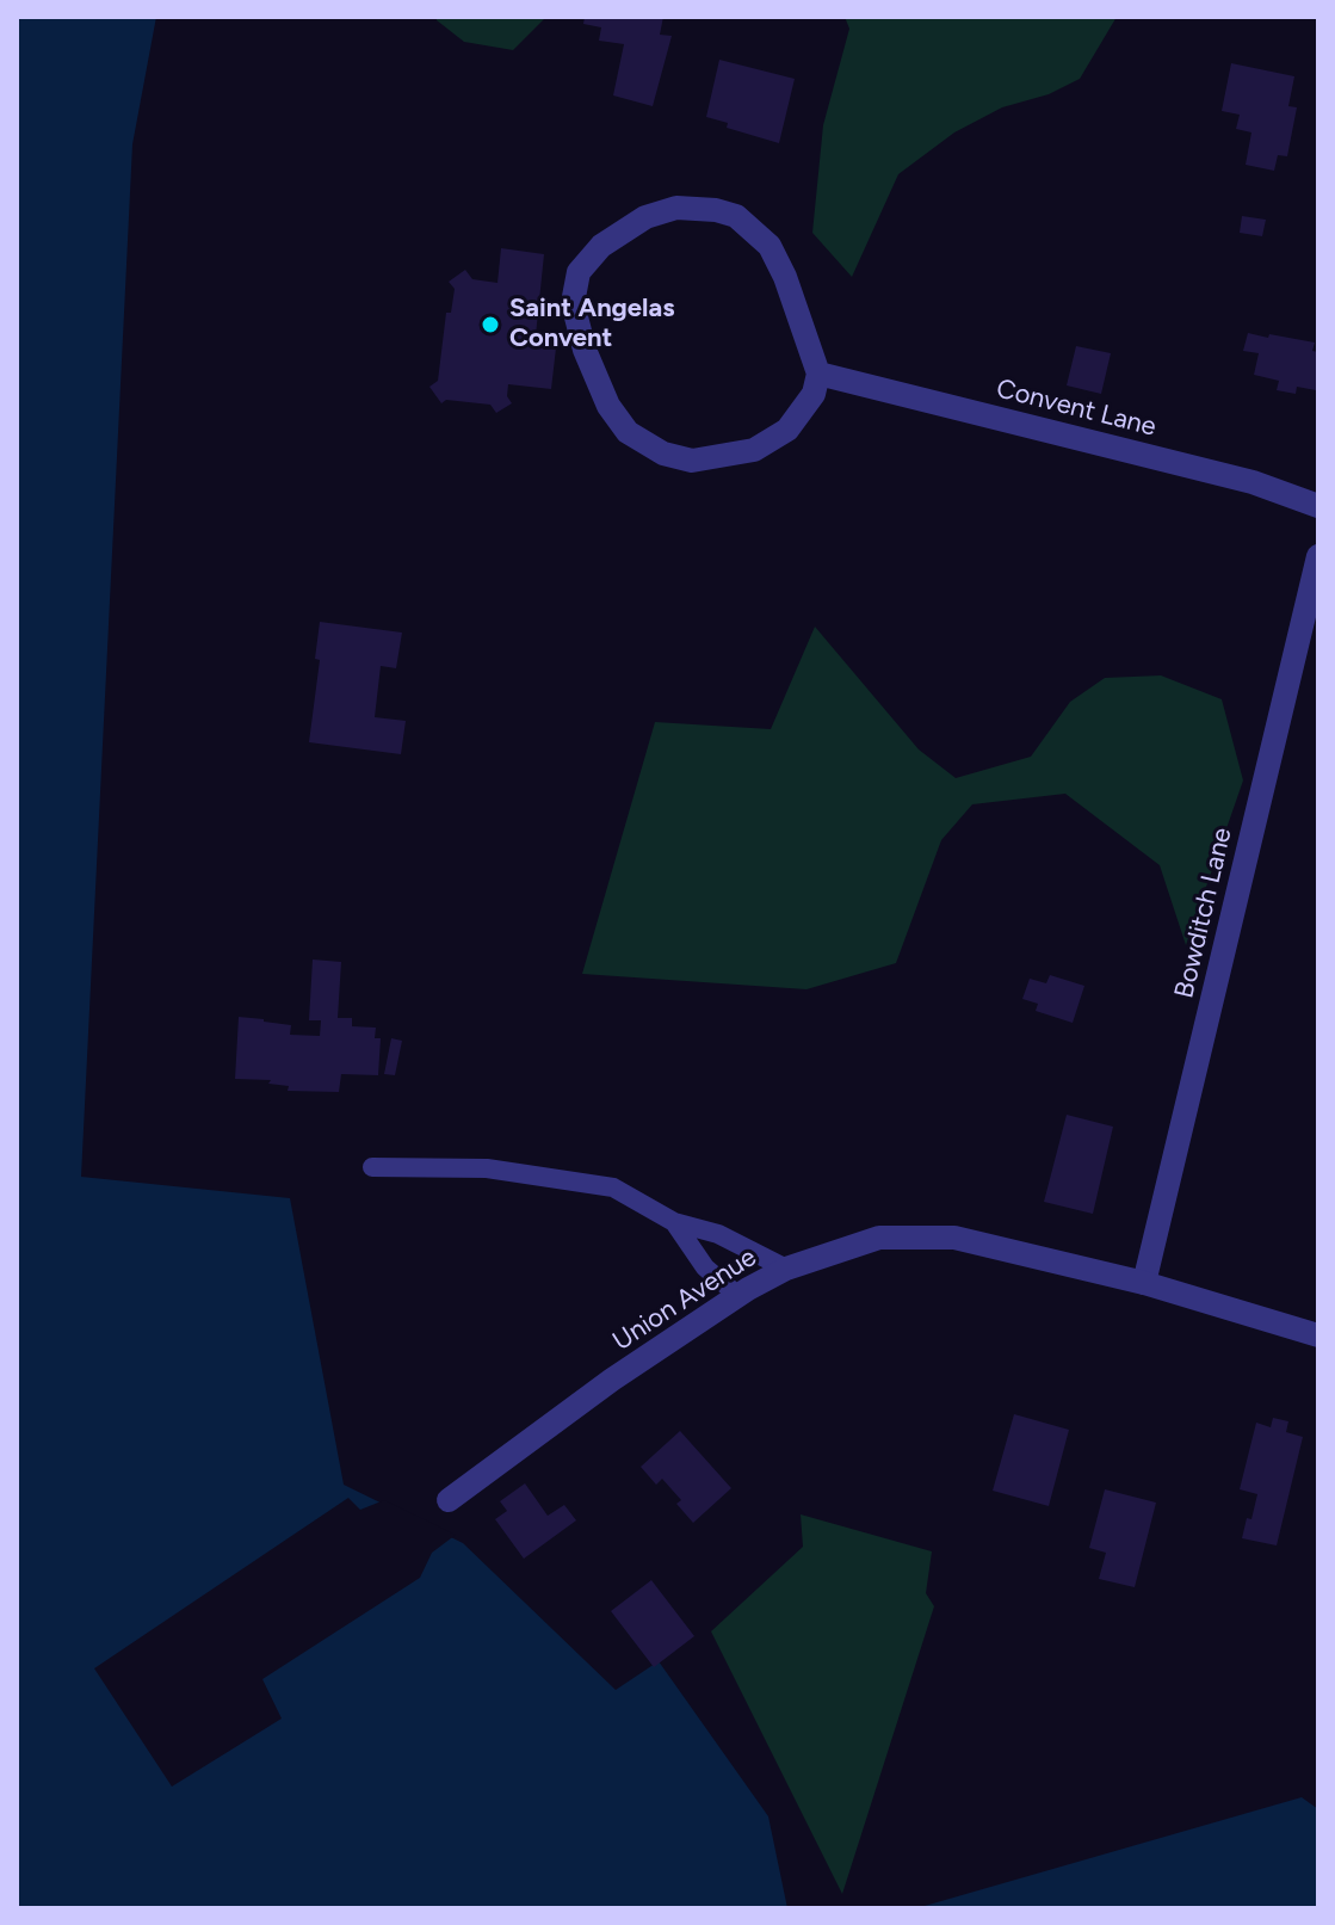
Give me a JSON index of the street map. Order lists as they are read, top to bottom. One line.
{"streets":{"street":["Convent Lane","Bowditch Lane","Union Avenue"]},"crossings":[["Bowditch Lane","Union Avenue"]],"places":["Saint Angelas Convent"]}
